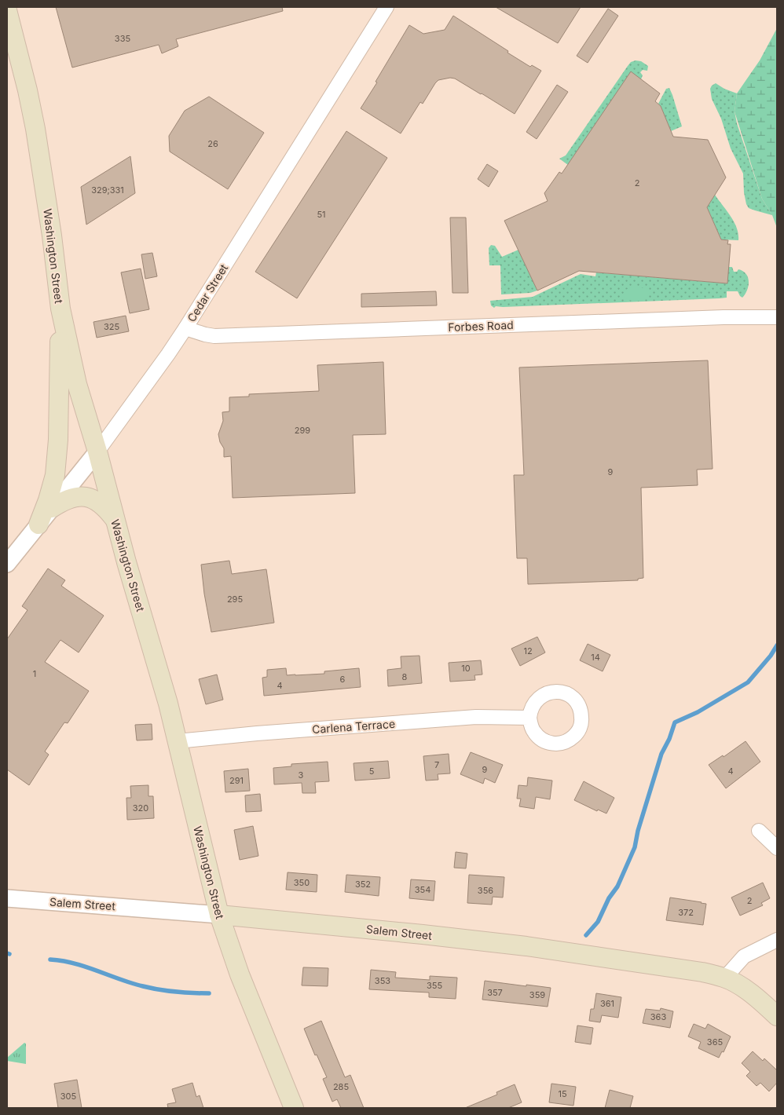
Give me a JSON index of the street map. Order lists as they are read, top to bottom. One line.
{"streets":{"main road":["Washington Street","Salem Street"],"street":["Cedar Street","Forbes Road","Carlena Terrace"]},"crossings":[["Washington Street","Cedar Street"],["Washington Street","Carlena Terrace"],["Washington Street","Salem Street"],["Cedar Street","Forbes Road"]],"house_numbers":["335","26","2","329;331","51","325","299","9","295","12","14","10","1","8","6","4","7","9","5","4","3","291","320","350","352","354","356","2","372","353","355","357","359","361","363","365","285","15","305"]}
